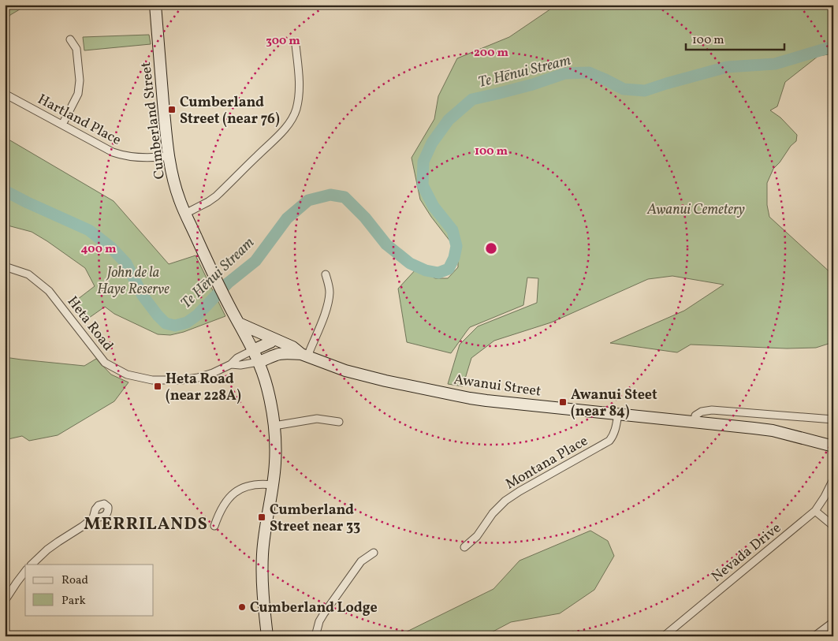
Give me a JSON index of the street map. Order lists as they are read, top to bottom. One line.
{"streets":{"street":["Hartland Place","Cumberland Street","Heta Road","Awanui Street","Montana Place","Nevada Drive"]},"crossings":[["Hartland Place","Cumberland Street"],["Cumberland Street","Heta Road"],["Cumberland Street","Awanui Street"],["Heta Road","Awanui Street"],["Awanui Street","Montana Place"]],"districts":["MERRILANDS"],"water":["Te Hēnui Stream"],"parks":["Awanui Cemetery","John de la Haye Reserve"],"places":{"transit":["Cumberland Street (near 76)","Heta Road (near 228A)","Awanui Steet (near 84)","Cumberland Street near 33"],"other":["Cumberland Lodge"]},"legend":["Road","Park"],"scale_bar":"100 m","rings":["300 m","200 m","100 m","400 m"]}
